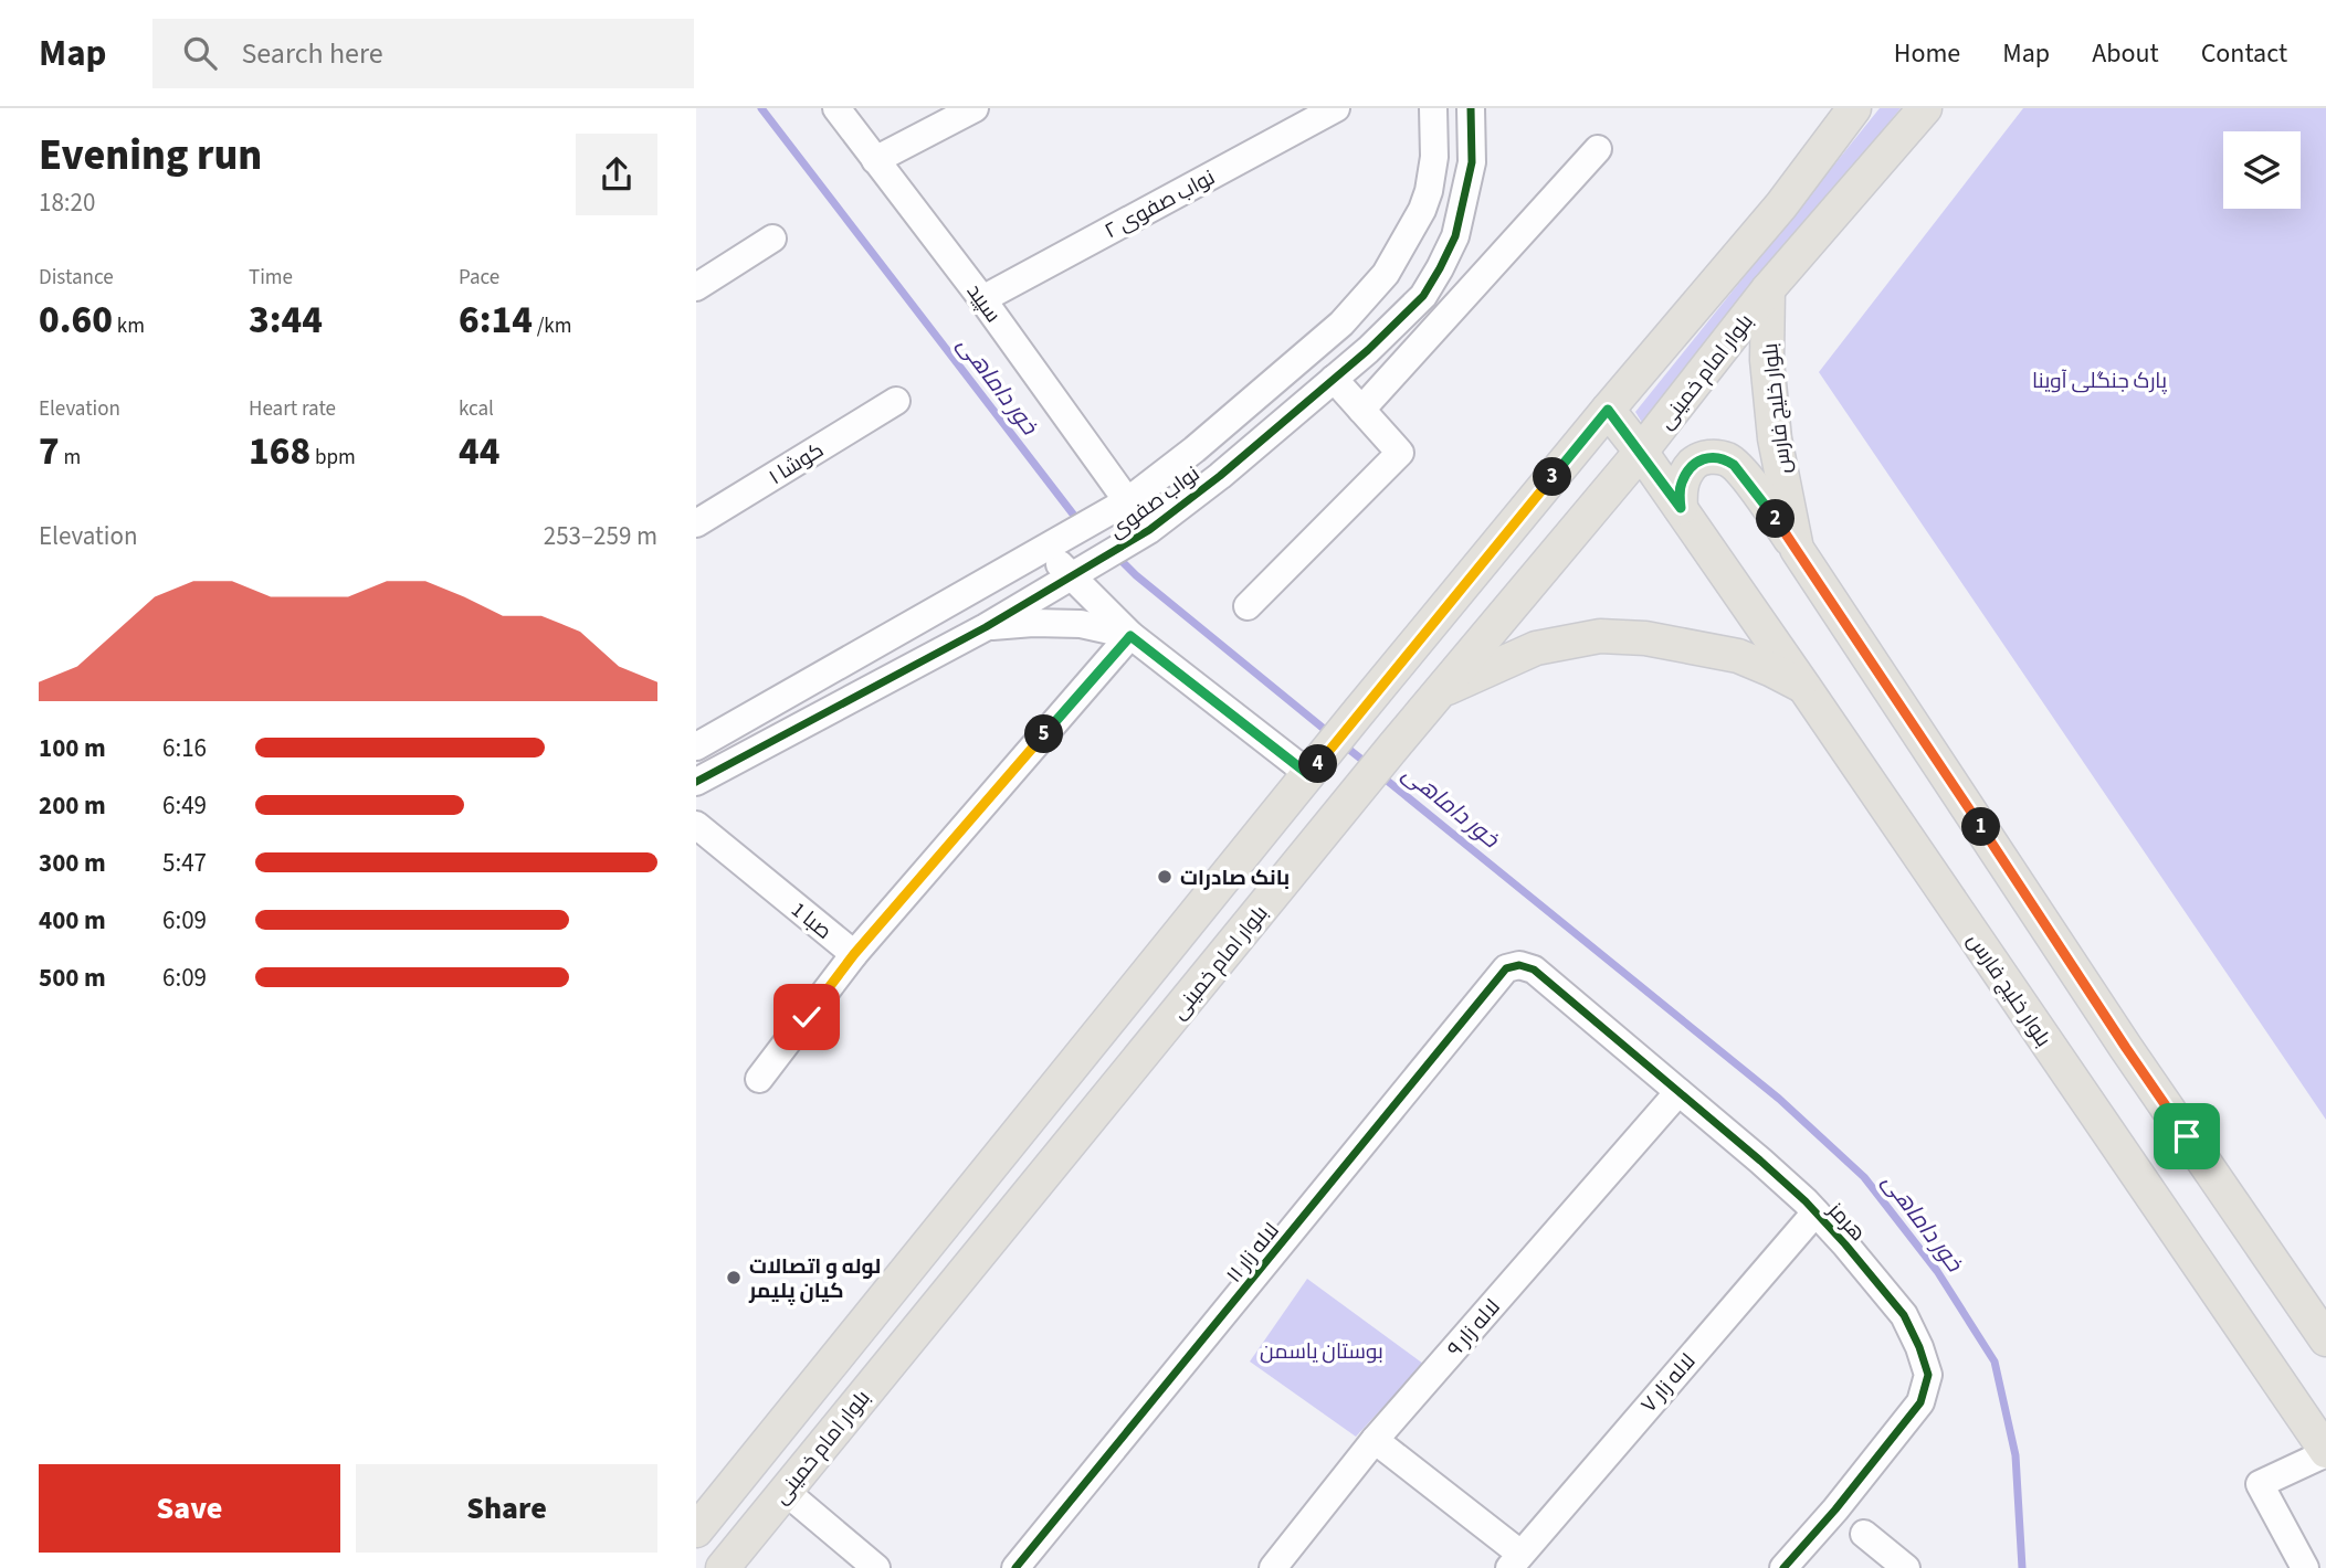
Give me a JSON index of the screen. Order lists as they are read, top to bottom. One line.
{"streets":{"main road":["بلوار امام خمینی","بلوار خلیج فارس"],"street":["نواب صفوی ۲","سپید","کوشا ۱","نواب صفوی","صبا 1","هرمز","لاله زار ۱۱","لاله زار ۹","لاله زار ۷"]},"crossings":[["نواب صفوی ۲","سپید"],["سپید","نواب صفوی"],["بلوار امام خمینی","بلوار خلیج فارس"],["هرمز","لاله زار ۱۱"],["هرمز","لاله زار ۹"],["هرمز","لاله زار ۷"],["لاله زار ۹","لاله زار ۷"]],"water":["خور داماهی"],"parks":["پارک جنگلی آوینا","بوستان یاسمن"],"places":["بانک صادرات","لوله و اتصالات کیان پلیمر"],"page":{"header":"Map","search":"Search here","nav":["Home","Map","About","Contact"],"heading":["Evening run","18:20"],"stats":[["Distance","0.60 km"],["Time","3:44"],["Pace","6:14 /km"],["Elevation","7 m"],["Heart rate","168 bpm"],["kcal","44"]],"pins":["3","2","5","4","1"],"chart":["Elevation","253–259 m"],"list":[{"name":"100 m","note":"6:16"},{"name":"200 m","note":"6:49"},{"name":"300 m","note":"5:47"},{"name":"400 m","note":"6:09"},{"name":"500 m","note":"6:09"}],"buttons":["Save","Share"]}}
